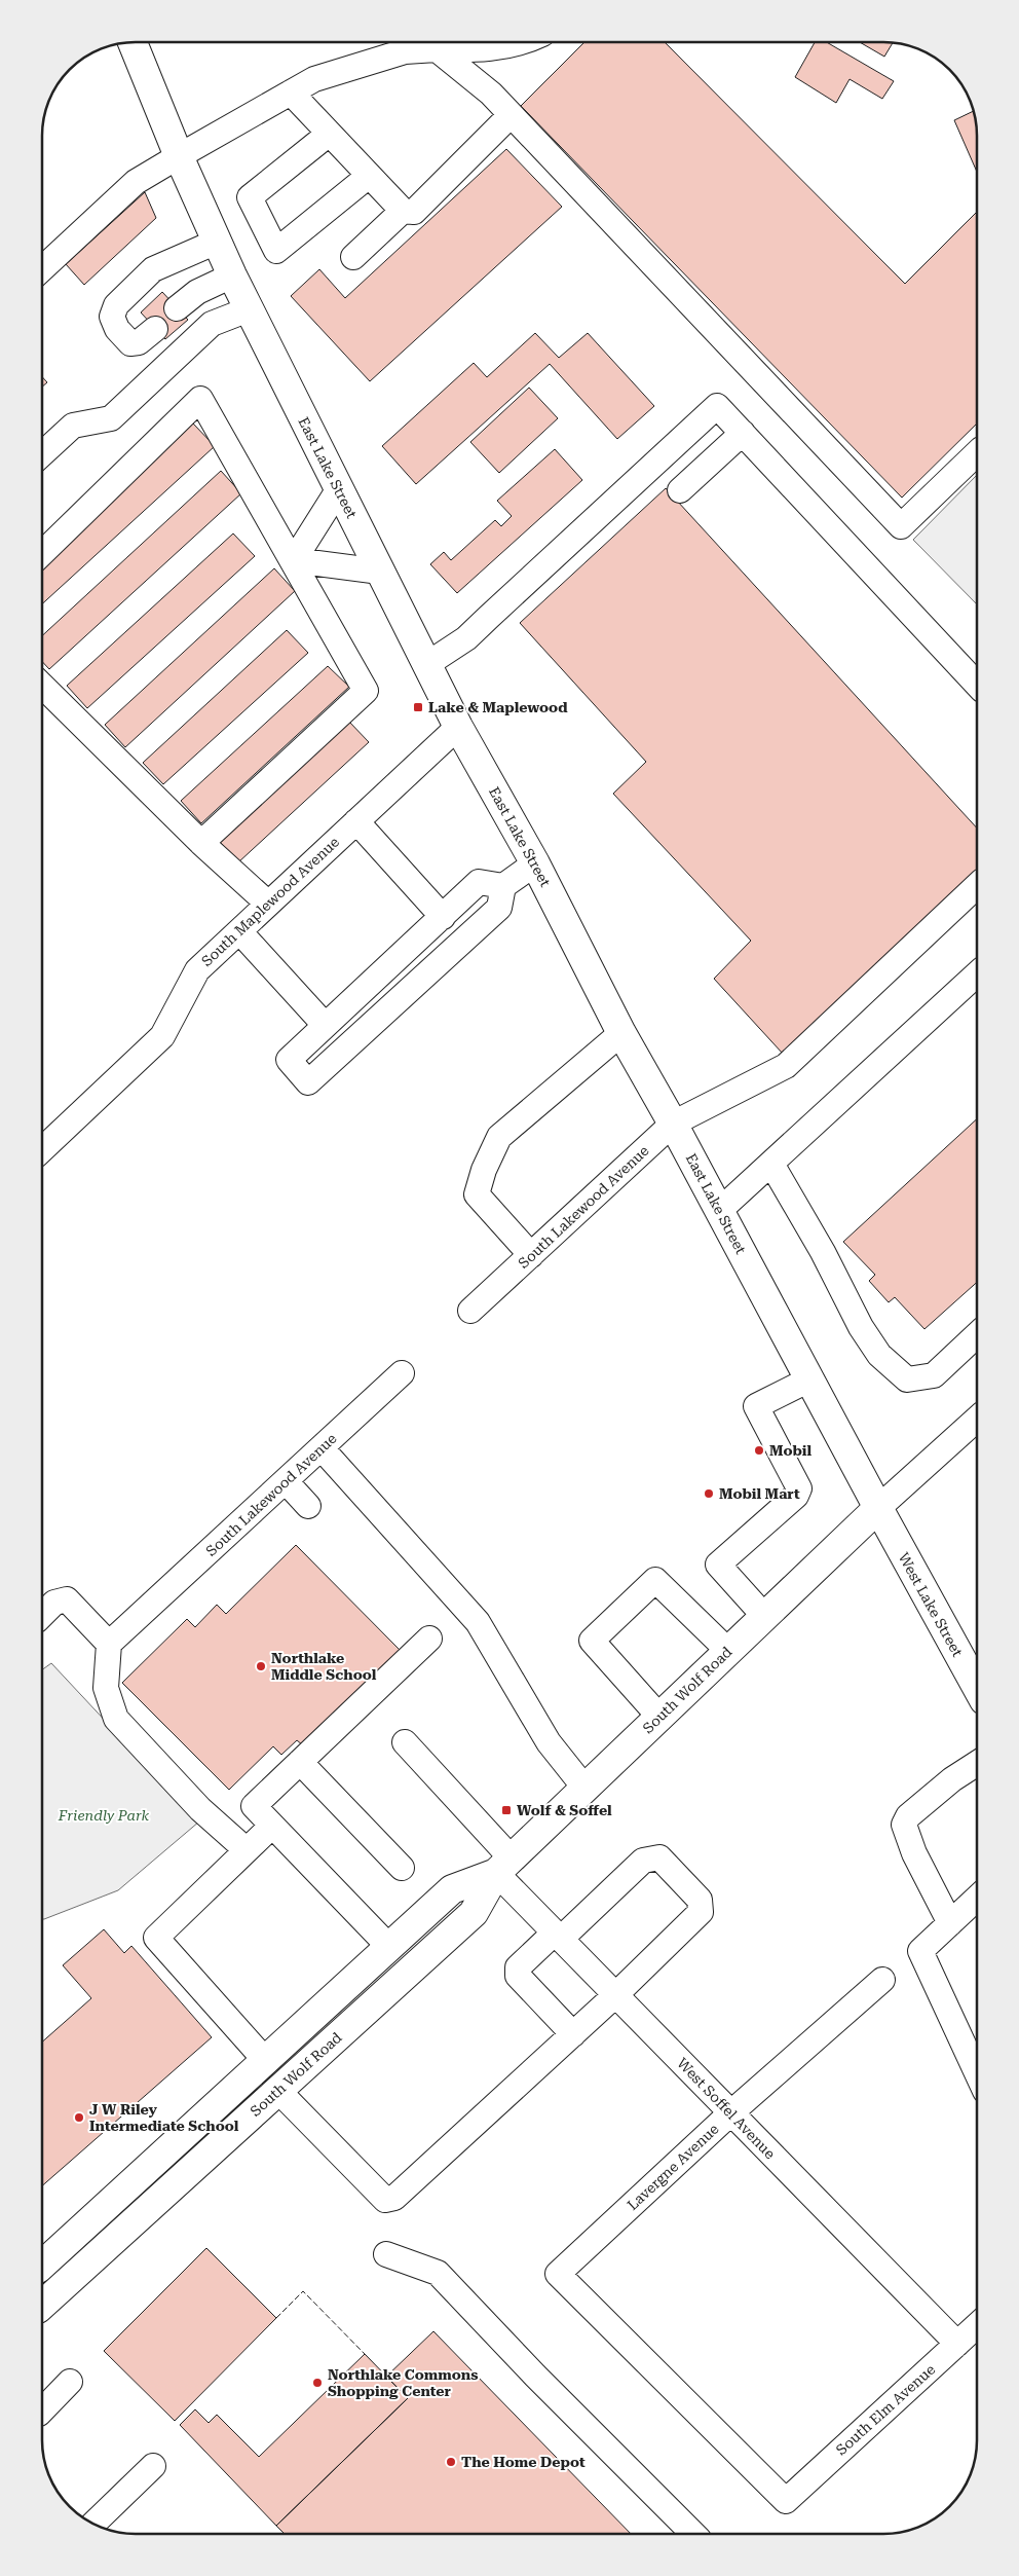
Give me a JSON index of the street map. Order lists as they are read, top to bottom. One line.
{"streets":{"main road":["East Lake Street","West Lake Street","South Wolf Road"],"street":["South Maplewood Avenue","South Lakewood Avenue","West Soffel Avenue","Lavergne Avenue","South Elm Avenue"]},"crossings":[["East Lake Street","South Maplewood Avenue"],["East Lake Street","South Lakewood Avenue"],["East Lake Street","West Lake Street"],["East Lake Street","South Wolf Road"],["West Lake Street","South Wolf Road"],["South Wolf Road","West Soffel Avenue"],["West Soffel Avenue","Lavergne Avenue"],["West Soffel Avenue","South Elm Avenue"],["Lavergne Avenue","South Elm Avenue"]],"parks":["Friendly Park"],"places":{"transit":["Lake & Maplewood","Wolf & Soffel"],"other":["Mobil","Mobil Mart","Northlake Middle School","J W Riley Intermediate School","Northlake Commons Shopping Center","The Home Depot"]}}
